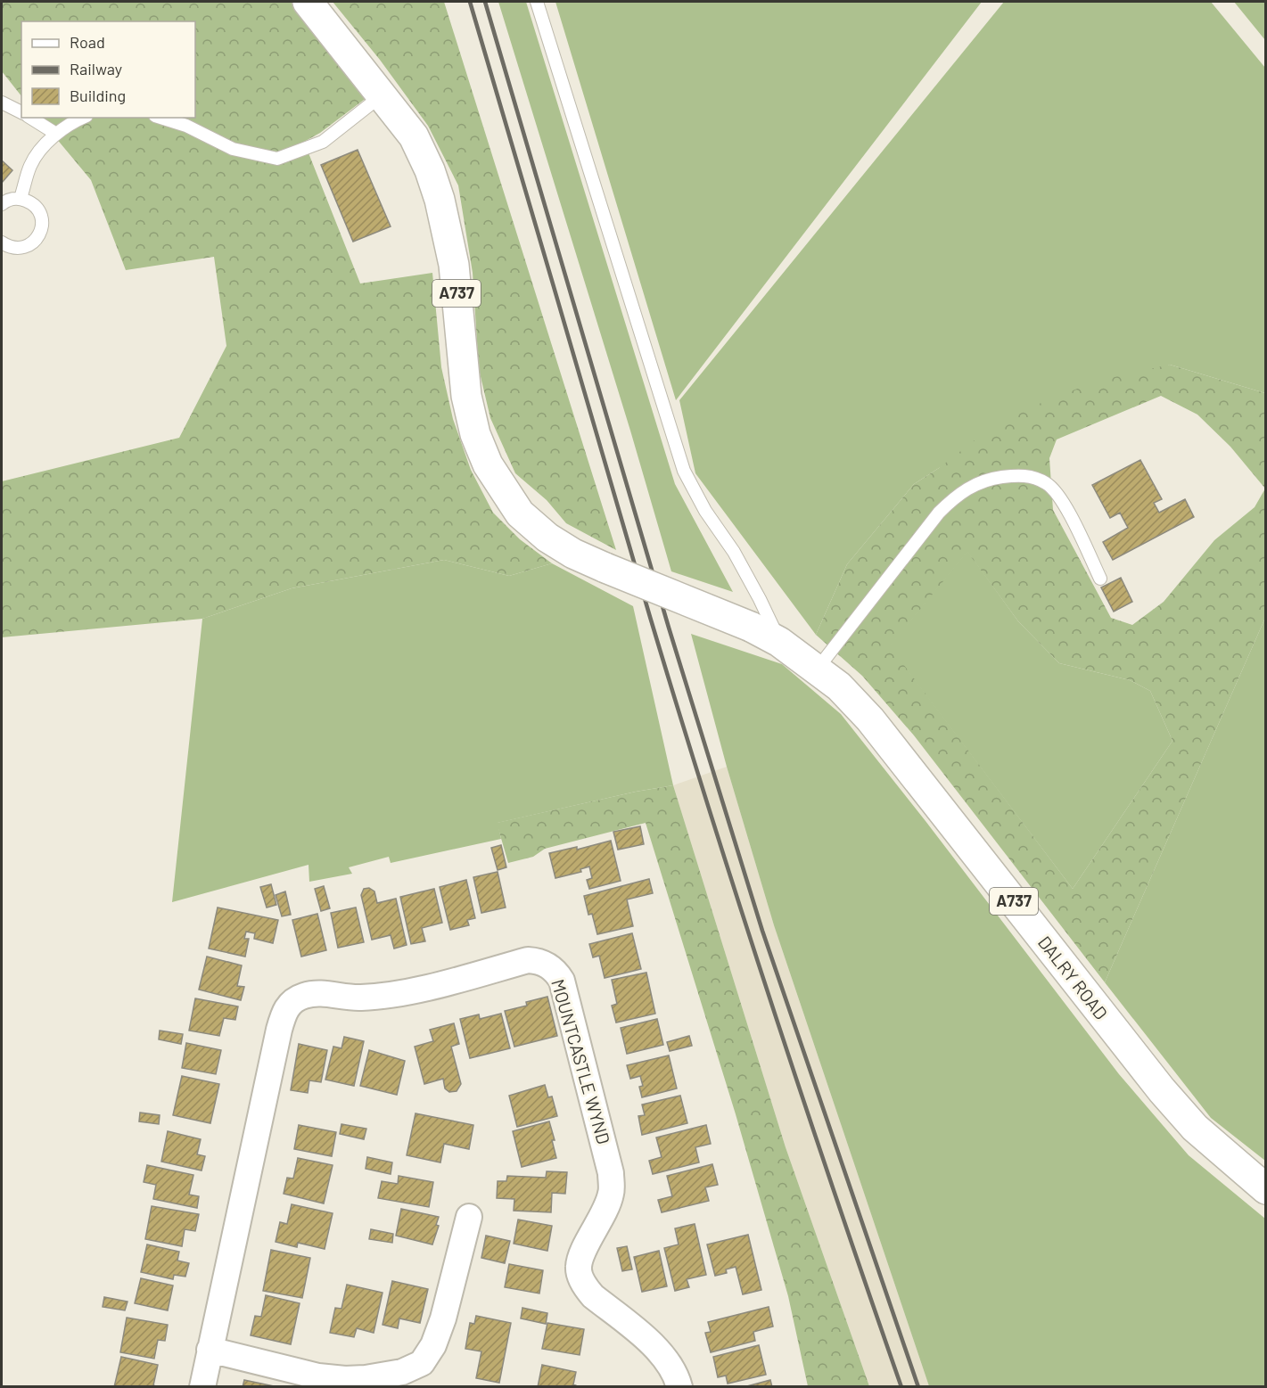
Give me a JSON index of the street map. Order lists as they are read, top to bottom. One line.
{"streets":{"highway":["A737","DALRY ROAD"],"street":["MOUNTCASTLE WYND"]},"crossings":[["A737","DALRY ROAD"]],"legend":["Road","Railway","Building"]}
